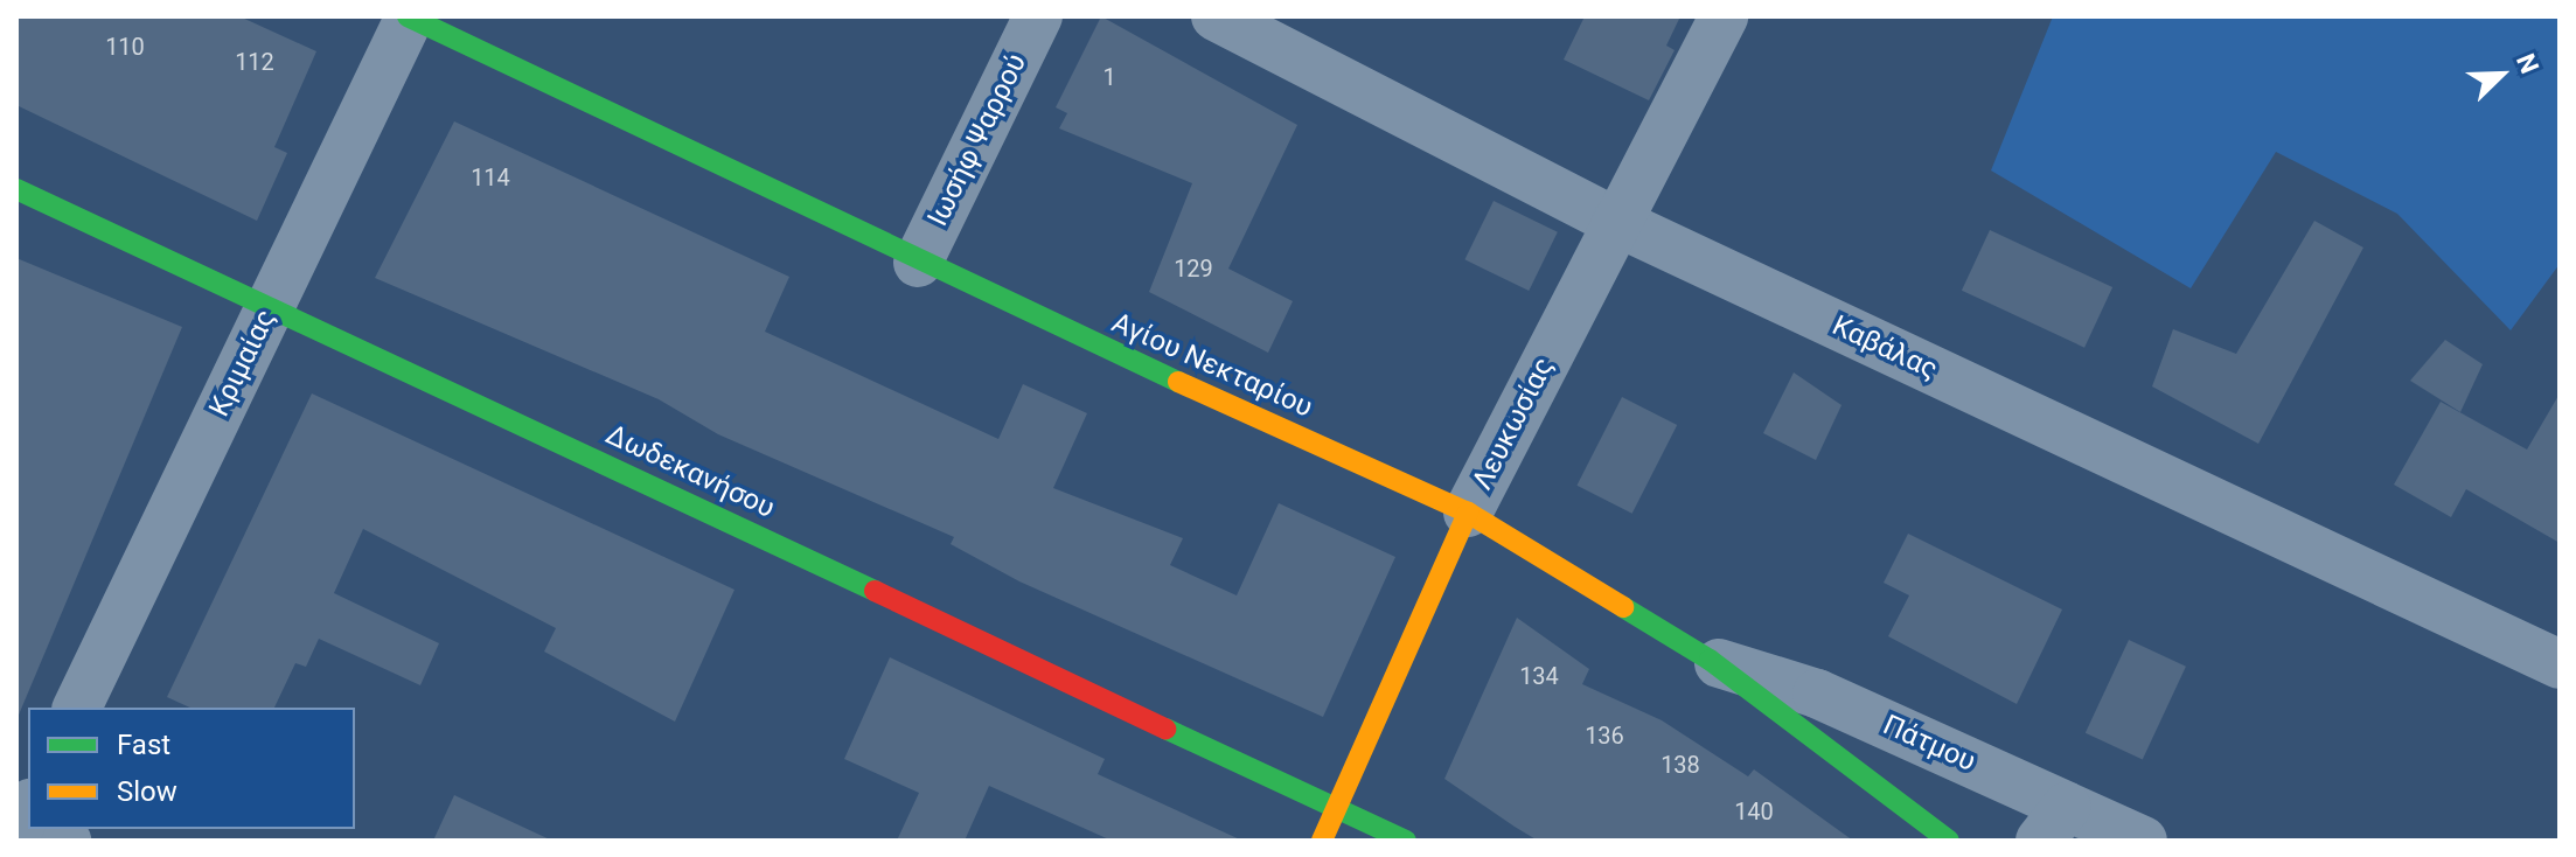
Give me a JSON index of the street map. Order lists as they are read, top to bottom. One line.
{"streets":{"street":["Ιωσήφ Ψαρρού","Καβάλας","Κριμαίας","Αγίου Νεκταρίου","Λευκωσίας","Δωδεκανήσου","Πάτμου"]},"crossings":[["Ιωσήφ Ψαρρού","Αγίου Νεκταρίου"],["Καβάλας","Λευκωσίας"],["Κριμαίας","Αγίου Νεκταρίου"],["Κριμαίας","Δωδεκανήσου"],["Αγίου Νεκταρίου","Λευκωσίας"],["Αγίου Νεκταρίου","Πάτμου"],["Λευκωσίας","Δωδεκανήσου"]],"house_numbers":["110","112","1","114","129","134","136","138","140"],"legend":["Fast","Slow"],"north":"top right"}
